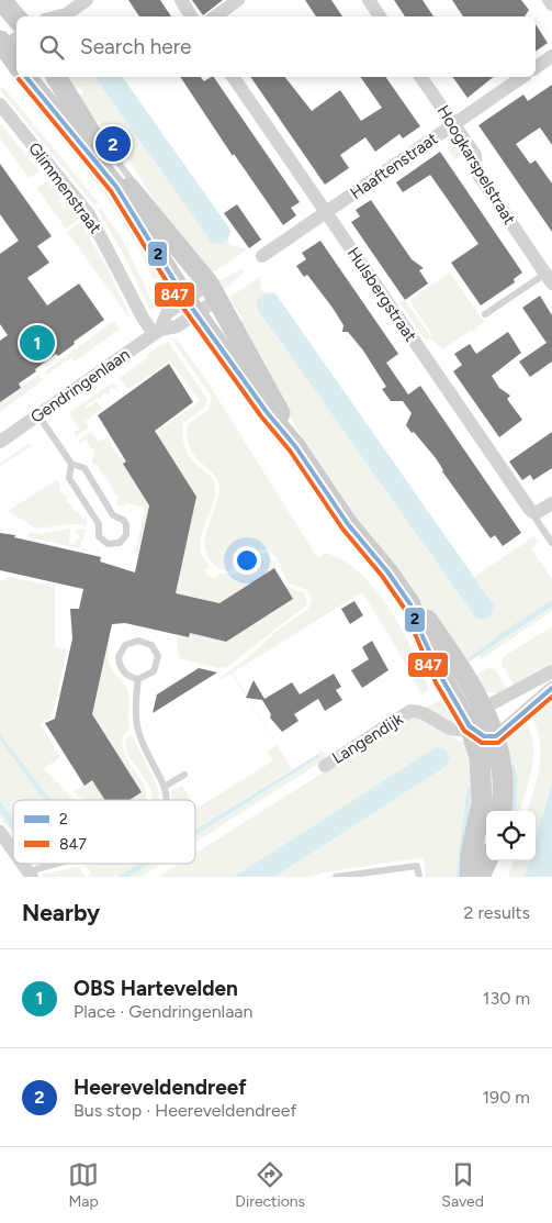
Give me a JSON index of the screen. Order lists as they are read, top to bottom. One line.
{"streets":{"street":["Hoogkarspelstraat","Haaftenstraat","Glimmenstraat","Hulsbergstraat","Gendringenlaan","Langendijk"]},"crossings":[["Hoogkarspelstraat","Haaftenstraat"],["Haaftenstraat","Hulsbergstraat"],["Glimmenstraat","Gendringenlaan"]],"lines":["transit line 2","transit line 847"],"legend":["2","847"],"page":{"search":"Search here","pins":["2","1"],"heading":["Nearby","2 results"],"list":[{"mark":"1","name":"OBS Hartevelden","note":"Place · Gendringenlaan","value":"130 m"},{"mark":"2","name":"Heereveldendreef","note":"Bus stop · Heereveldendreef","value":"190 m"}],"nav":["Map","Directions","Saved"]}}
